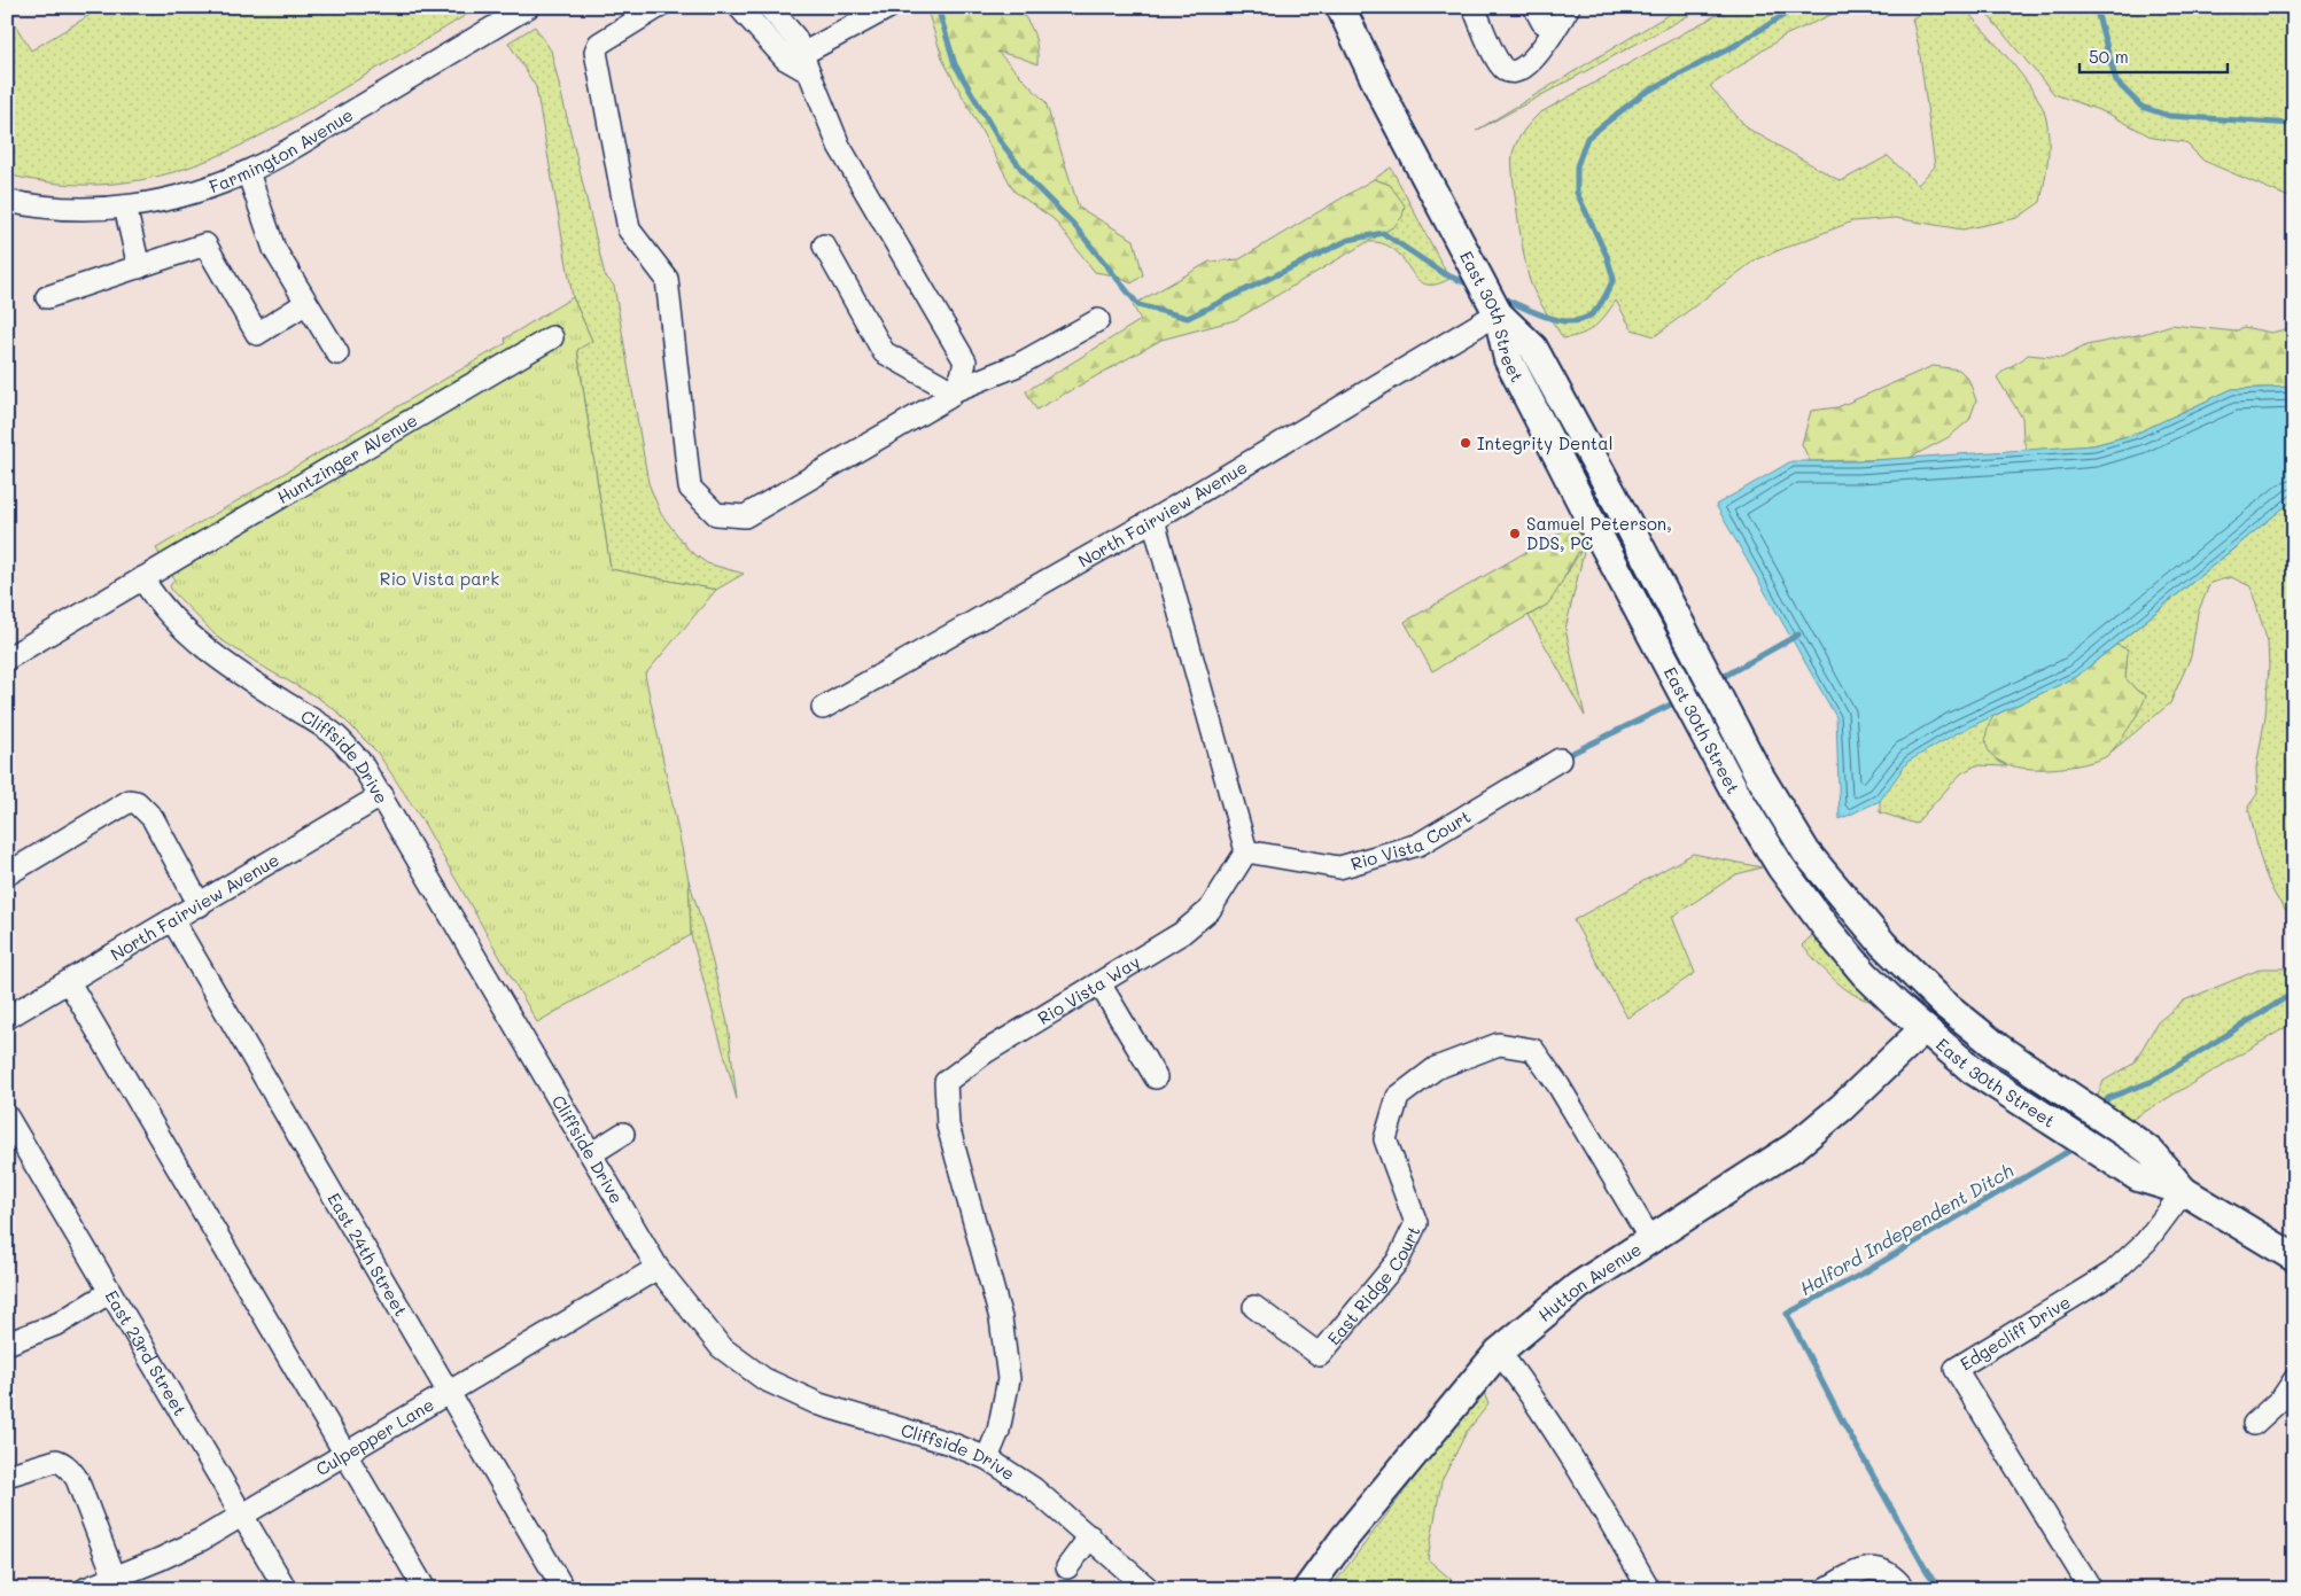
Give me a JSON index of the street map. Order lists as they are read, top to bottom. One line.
{"streets":{"main road":["East 30th Street","Hutton Avenue"],"street":["Farmington Avenue","Huntzinger AVenue","North Fairview Avenue","Cliffside Drive","Rio Vista Court","Rio Vista Way","East 24th Street","East Ridge Court","Edgecliff Drive","East 23rd Street","Culpepper Lane"]},"crossings":[["East 30th Street","North Fairview Avenue"],["East 30th Street","Hutton Avenue"],["East 30th Street","Edgecliff Drive"],["Huntzinger AVenue","Cliffside Drive"],["North Fairview Avenue","Cliffside Drive"],["North Fairview Avenue","East 24th Street"],["Cliffside Drive","Rio Vista Way"],["Cliffside Drive","Culpepper Lane"],["Rio Vista Court","Rio Vista Way"],["East 24th Street","Culpepper Lane"],["Hutton Avenue","East Ridge Court"],["East 23rd Street","Culpepper Lane"]],"water":["Halford Independent Ditch"],"parks":["Rio Vista park"],"places":["Integrity Dental","Samuel Peterson, DDS, PC"],"scale_bar":"50 m"}
